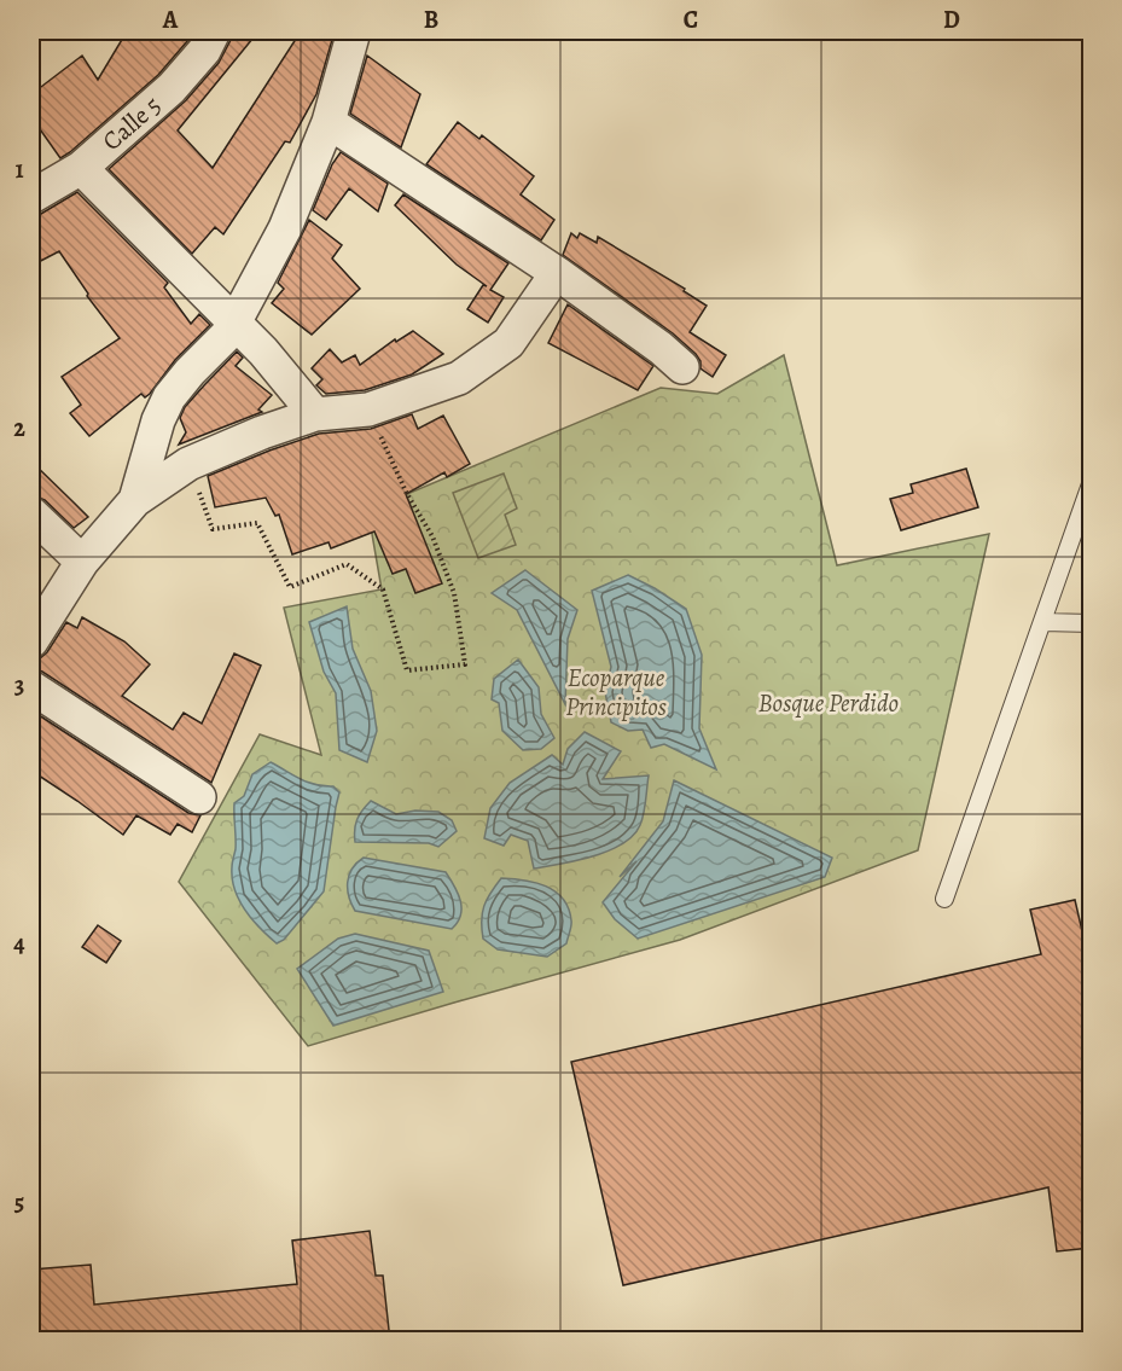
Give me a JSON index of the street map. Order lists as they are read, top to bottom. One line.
{"streets":{"street":["Calle 5"]},"parks":["Ecoparque Principitos","Bosque Perdido"],"grid":{"columns":["A","B","C","D"],"rows":["1","2","3","4","5"]}}
